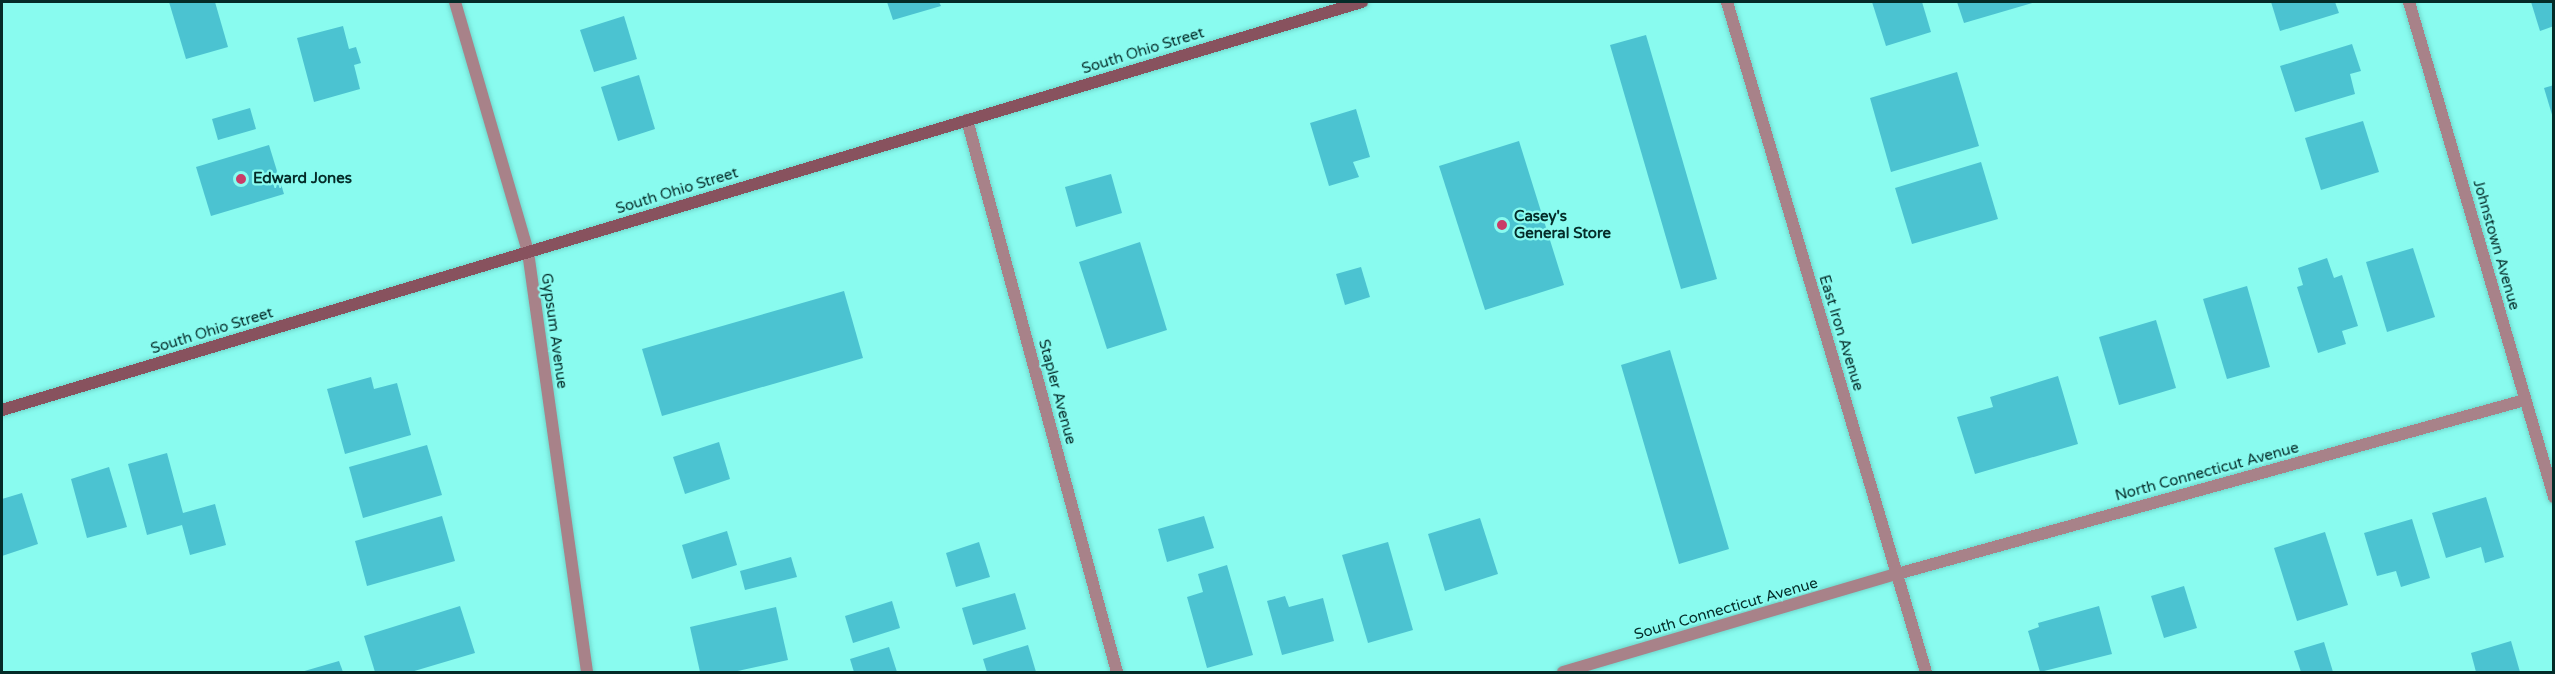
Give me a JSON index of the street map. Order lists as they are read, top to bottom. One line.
{"streets":{"main road":["South Ohio Street"],"street":["Johnstown Avenue","Gypsum Avenue","East Iron Avenue","Stapler Avenue","North Connecticut Avenue","South Connecticut Avenue"]},"crossings":[["South Ohio Street","Gypsum Avenue"],["South Ohio Street","Stapler Avenue"],["Johnstown Avenue","North Connecticut Avenue"],["East Iron Avenue","North Connecticut Avenue"],["East Iron Avenue","South Connecticut Avenue"],["North Connecticut Avenue","South Connecticut Avenue"]],"places":["Edward Jones","Casey's General Store"]}
